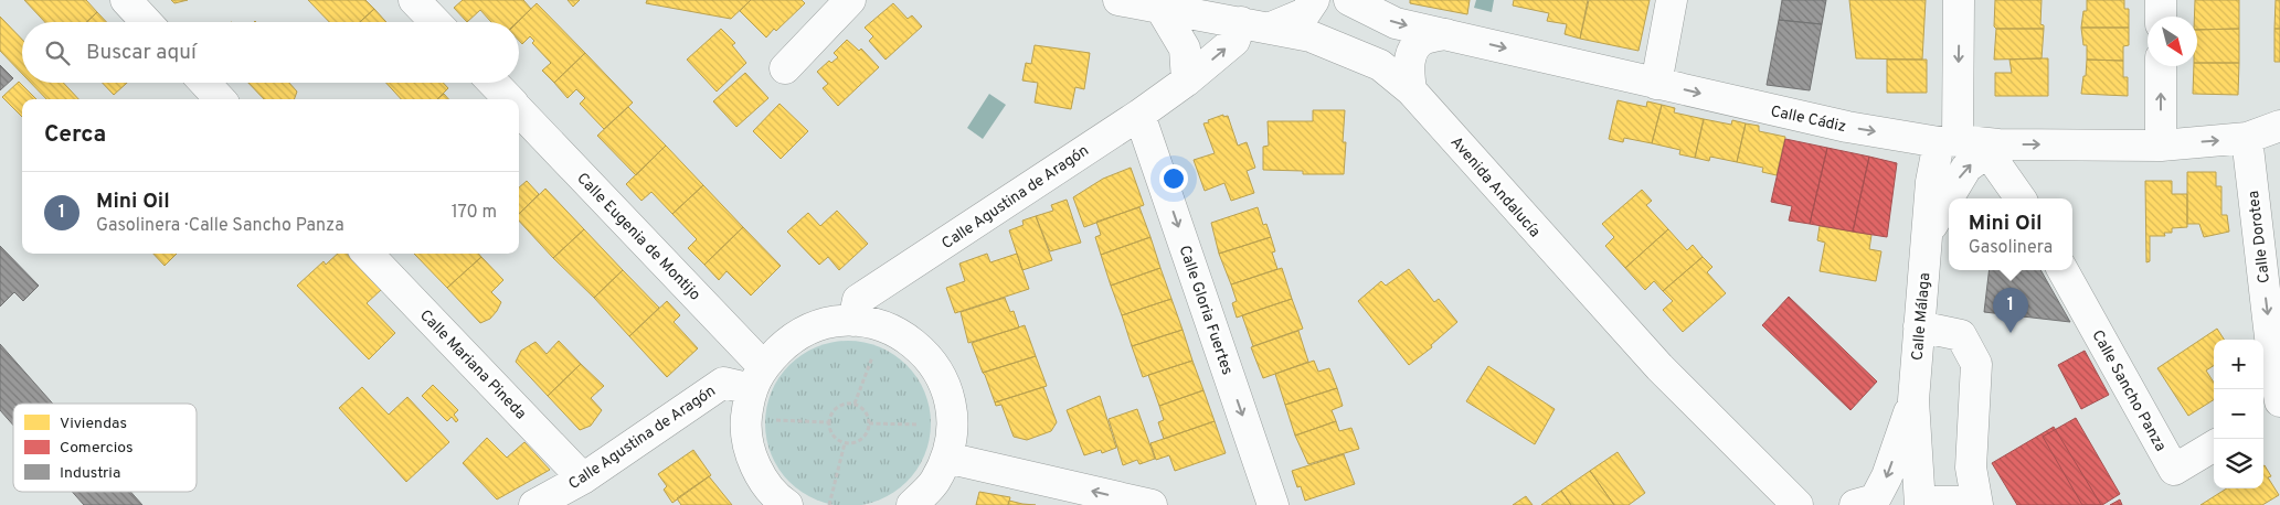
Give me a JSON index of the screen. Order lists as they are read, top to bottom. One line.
{"streets":{"street":["Calle Cádiz","Avenida Andalucía","Calle Agustina de Aragón","Calle Eugenia de Montijo","Calle Dorotea","Calle Gloria Fuertes","Calle Málaga","Calle Mariana Pineda","Calle Sancho Panza"]},"crossings":[["Calle Cádiz","Calle Dorotea"],["Calle Cádiz","Calle Málaga"],["Avenida Andalucía","Calle Agustina de Aragón"],["Calle Agustina de Aragón","Calle Eugenia de Montijo"],["Calle Agustina de Aragón","Calle Gloria Fuertes"],["Calle Agustina de Aragón","Calle Mariana Pineda"]],"one_way":["Calle Cádiz","Calle Dorotea","Calle Gloria Fuertes"],"legend":["Viviendas","Comercios","Industria"],"north":"bottom right","page":{"search":"Buscar aquí","heading":"Cerca","list":[{"mark":"1","name":"Mini Oil","note":"Gasolinera · Calle Sancho Panza","value":"170 m"}],"popup":["Mini Oil","Gasolinera"],"pins":"1","map_buttons":["+","−"]}}
